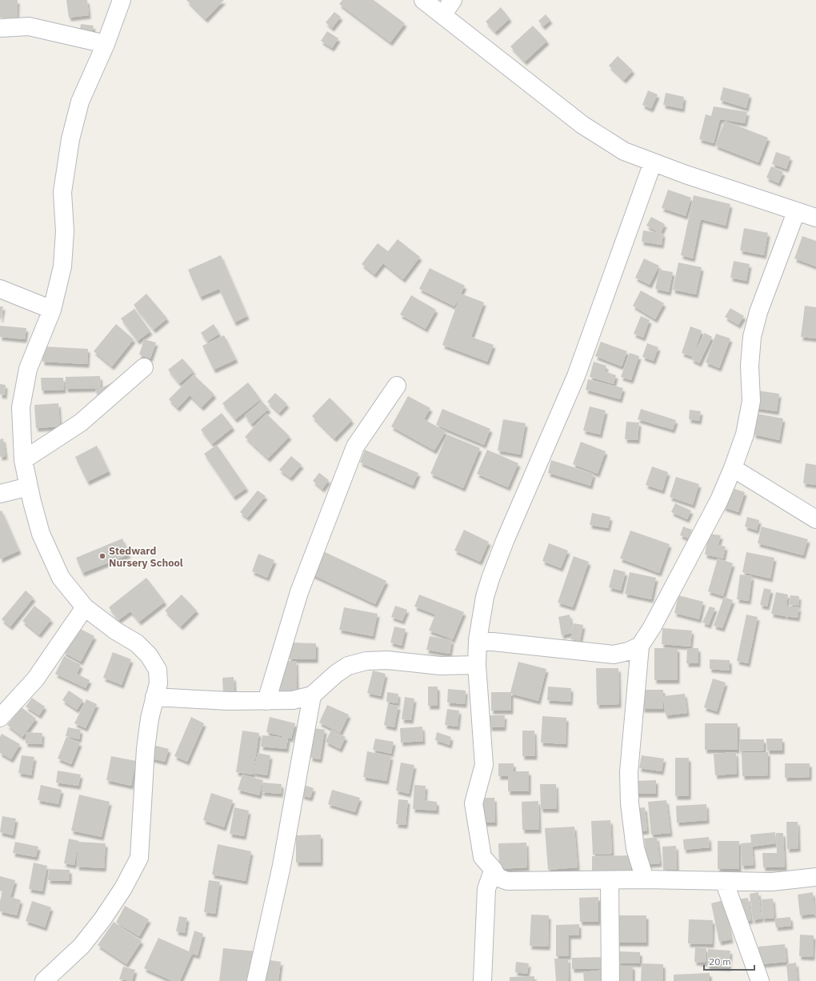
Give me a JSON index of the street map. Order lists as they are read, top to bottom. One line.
{"places":["Stedward Nursery School"],"scale_bar":"20 m"}
